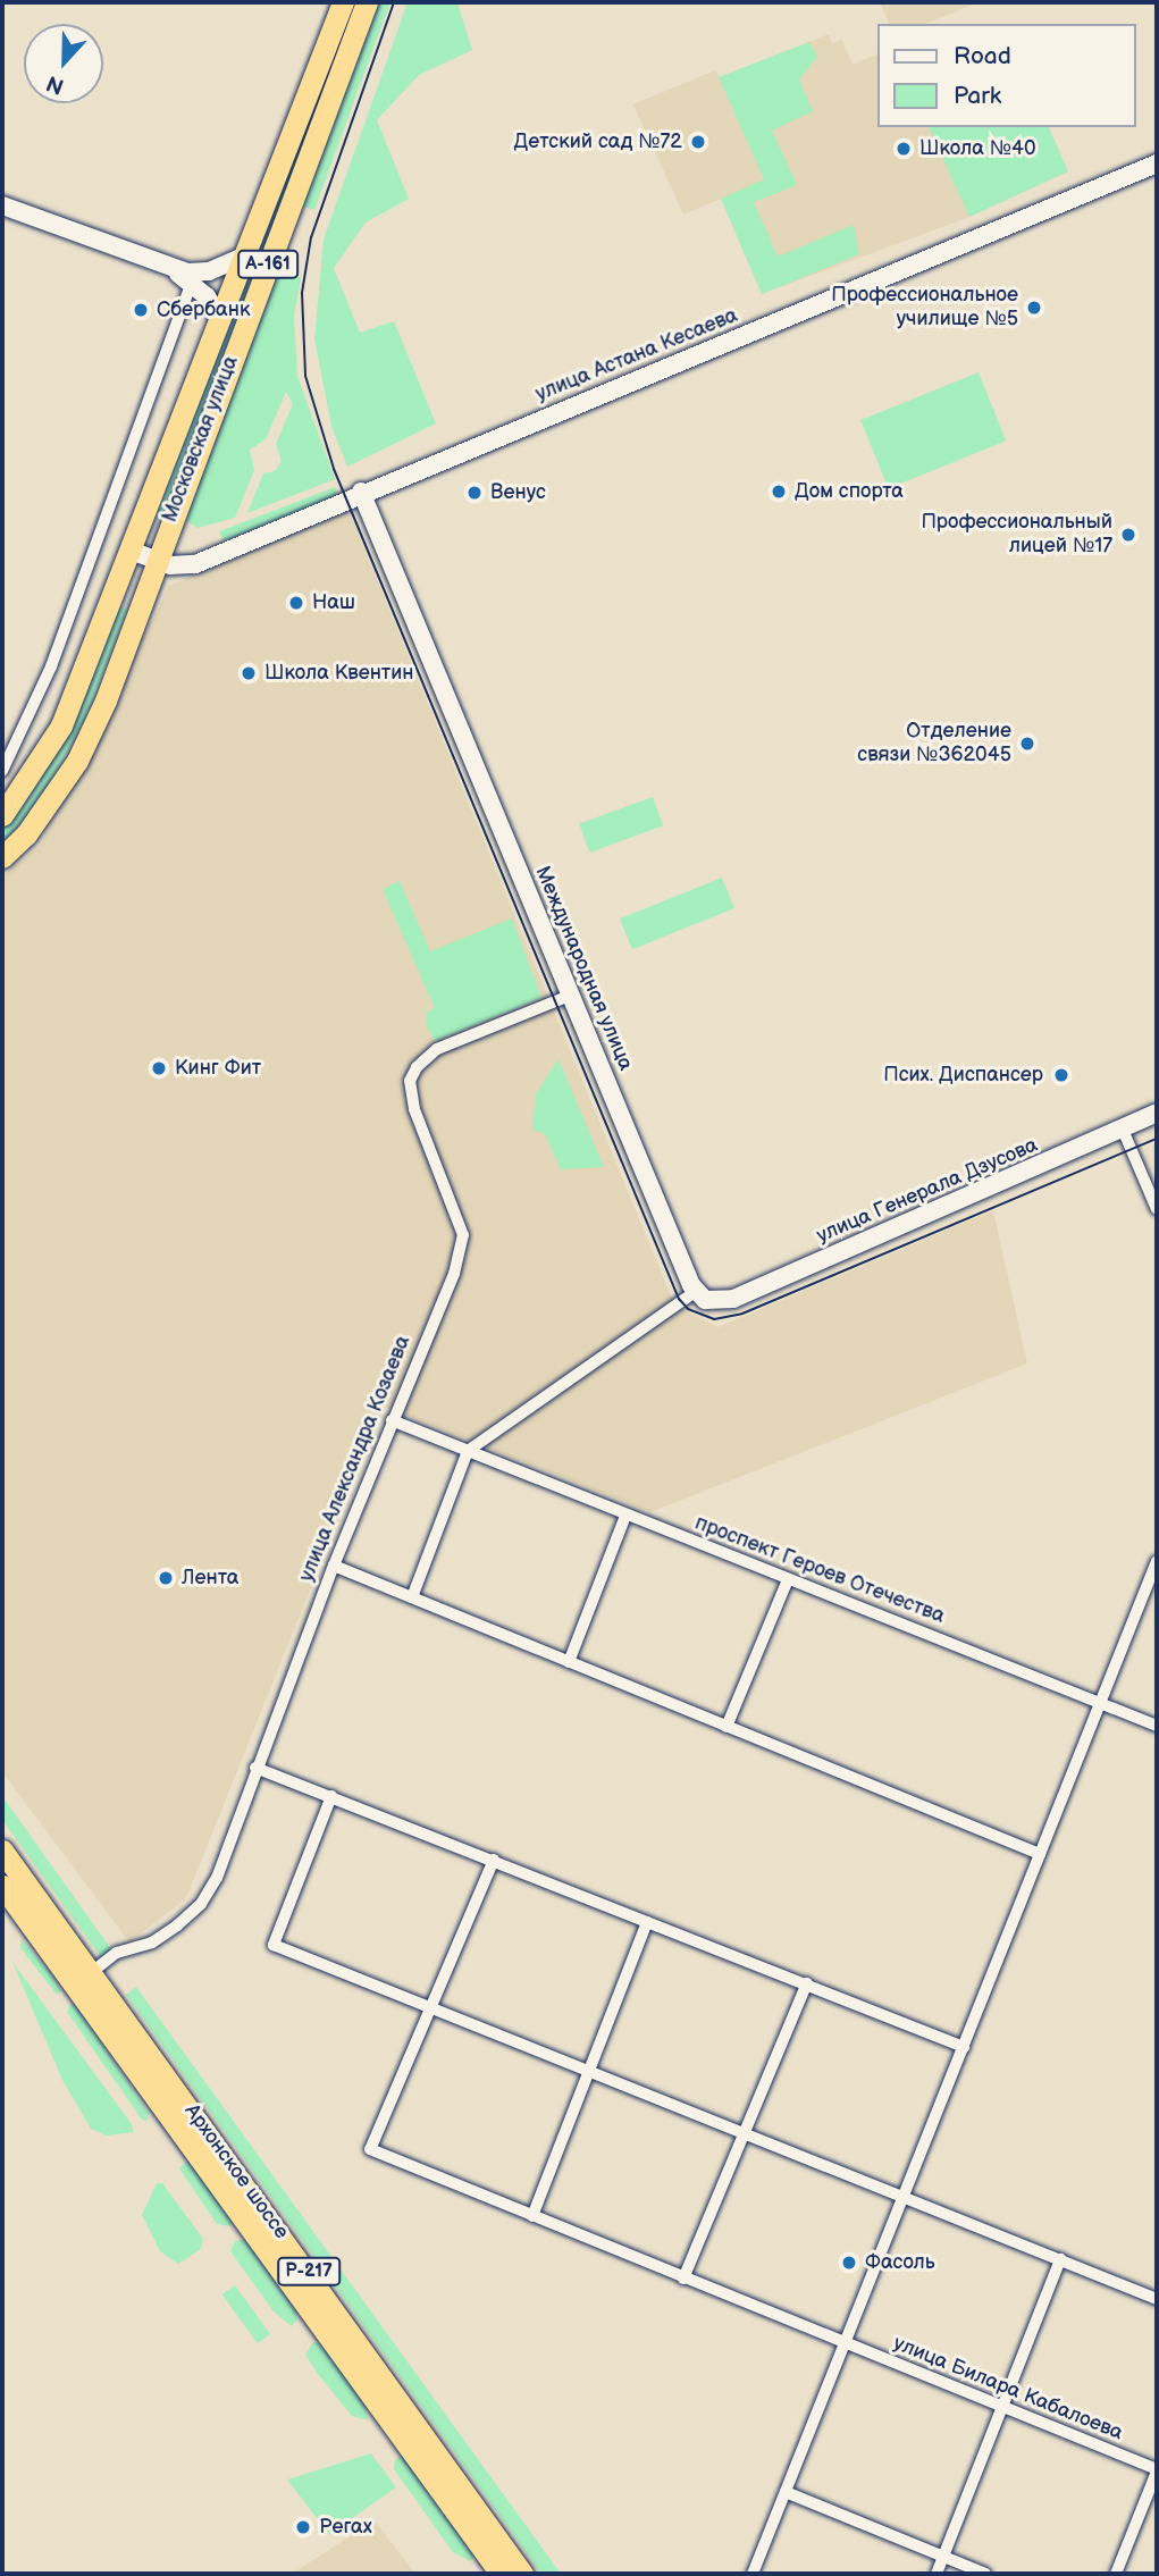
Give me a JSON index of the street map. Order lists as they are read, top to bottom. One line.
{"streets":{"highway":["А-161","Московская улица","Архонское шоссе","Р-217"],"street":["улица Астана Кесаева","Международная улица","улица Генерала Дзусова","улица Александра Козаева","проспект Героев Отечества","улица Билара Кабалоева"]},"crossings":[["улица Астана Кесаева","Московская улица"],["улица Астана Кесаева","Международная улица"],["Международная улица","улица Генерала Дзусова"],["Международная улица","улица Александра Козаева"],["улица Александра Козаева","проспект Героев Отечества"],["улица Александра Козаева","Архонское шоссе"]],"places":["Детский сад №72","Школа №40","Профессиональное училище №5","Сбербанк","Дом спорта","Венус","Профессиональный лицей №17","Наш","Школа Квентин","Отделение связи №362045","Кинг Фит","Псих. Диспансер","Лента","Фасоль","Регах"],"legend":["Road","Park"],"north":"bottom"}
